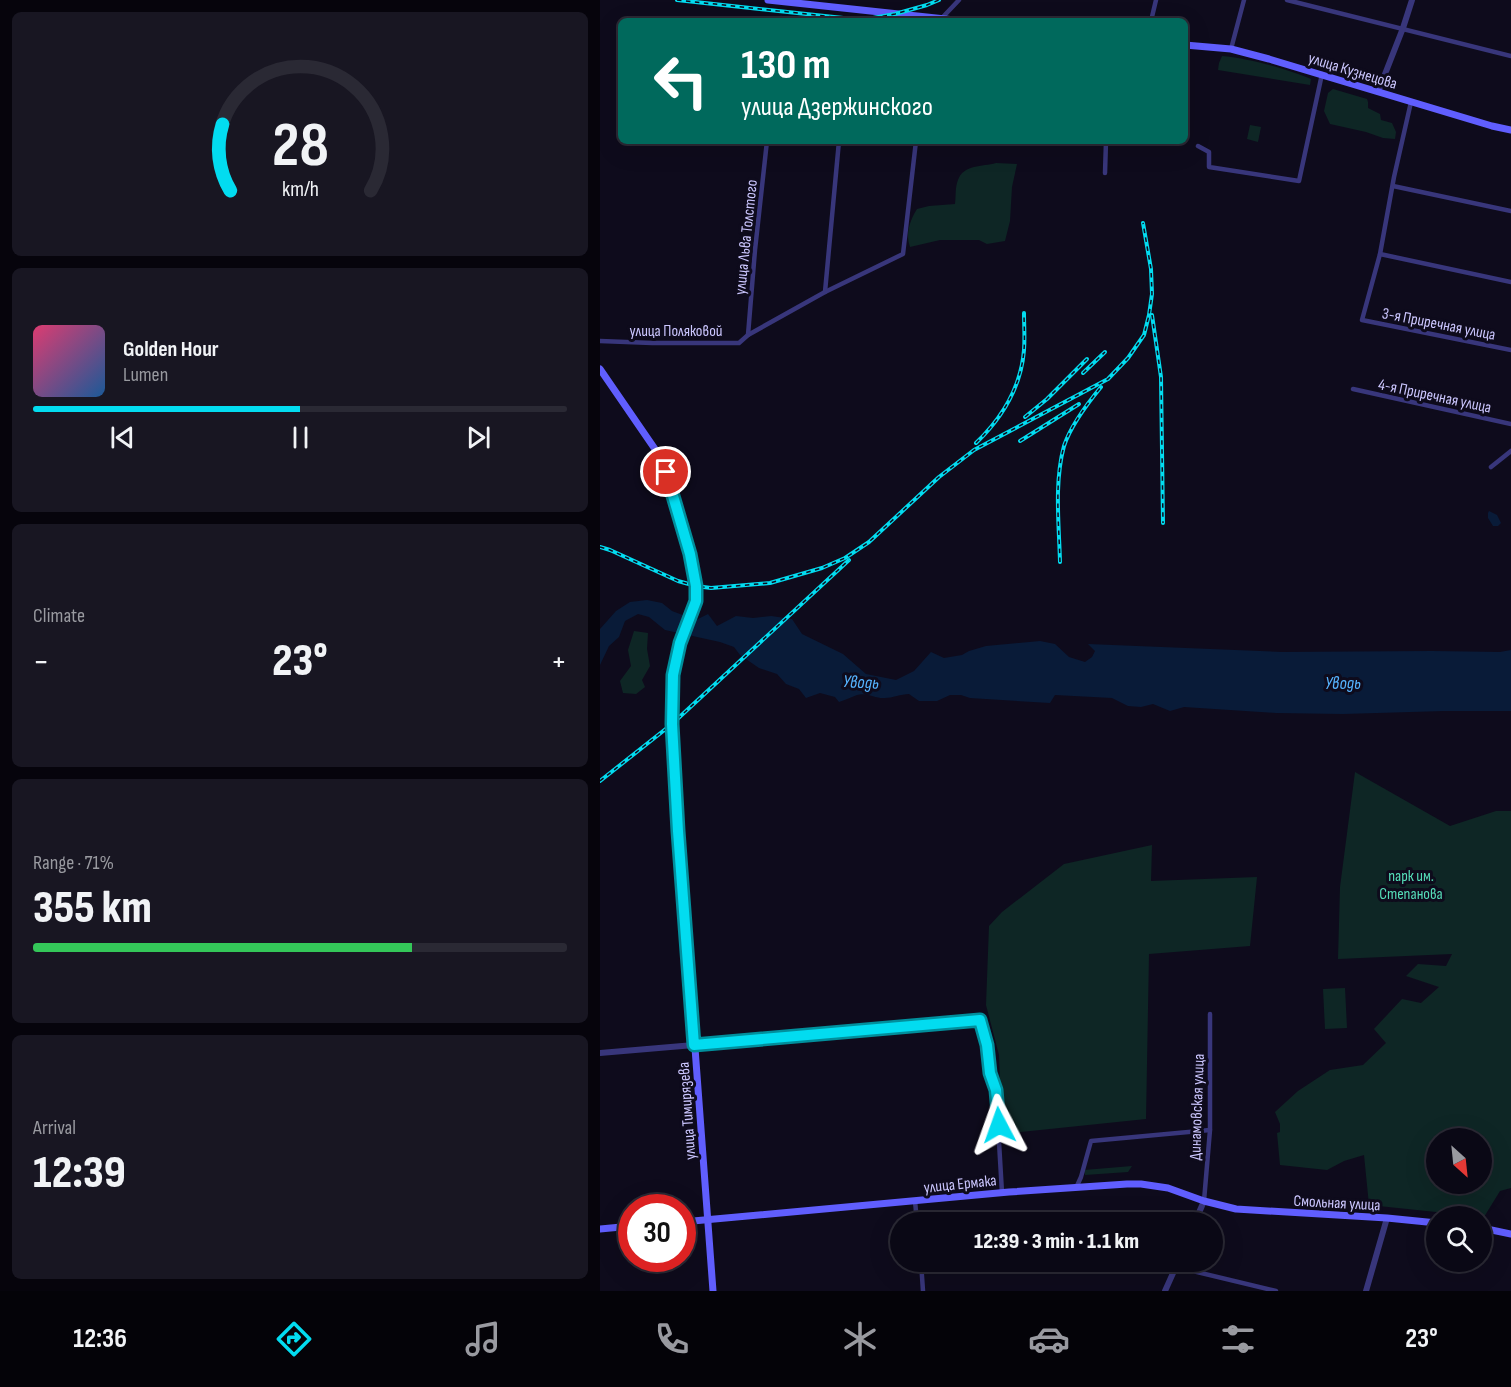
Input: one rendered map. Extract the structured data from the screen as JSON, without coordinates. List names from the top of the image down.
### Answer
{
  "streets": {
    "main road": [
      "улица Кузнецова",
      "улица Тимирязева",
      "улица Ермака",
      "Смольная улица"
    ],
    "street": [
      "улица Льва Толстого",
      "3-я Приречная улица",
      "улица Поляковой",
      "4-я Приречная улица",
      "Динамовская улица"
    ]
  },
  "crossings": [
    ["улица Льва Толстого", "улица Поляковой"],
    ["Динамовская улица", "улица Ермака"],
    ["улица Тимирязева", "улица Ермака"],
    ["улица Ермака", "Смольная улица"]
  ],
  "water": ["Уводь"],
  "parks": ["парк им. Степанова"],
  "north": "bottom right",
  "page": {
    "turn": ["130 m", "улица Дзержинского"],
    "song": ["Golden Hour", "Lumen"],
    "tile": [
      "Climate",
      ["Range · 71%", "355 km"],
      ["Arrival", "12:39"]
    ],
    "heat": ["−", "23°", "+"],
    "limit": "30",
    "trip": "12:39 · 3 min · 1.1 km",
    "tabs": ["12:36", "23°"],
    "gauge": ["28", "km/h"]
  }
}
